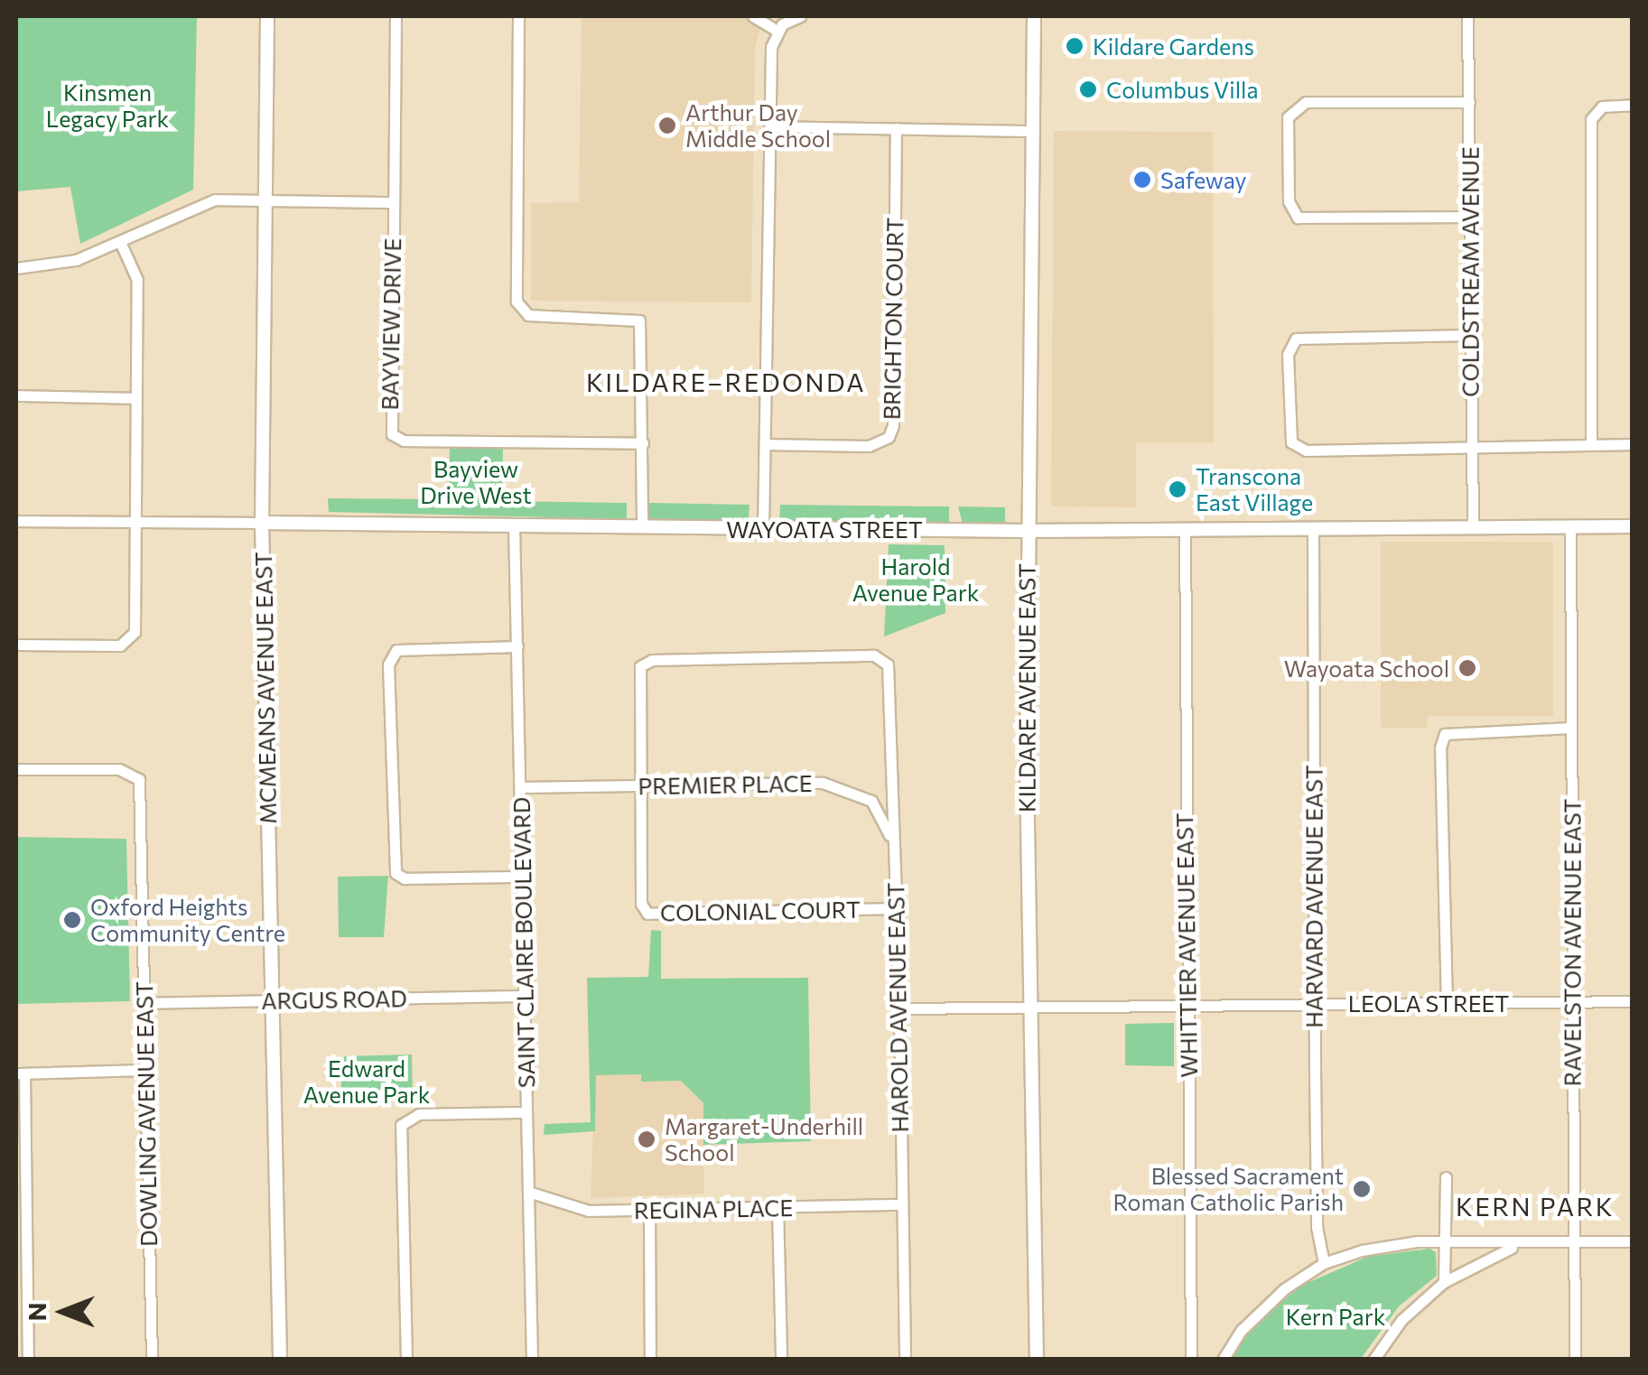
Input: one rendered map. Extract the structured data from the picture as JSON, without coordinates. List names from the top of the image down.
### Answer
{
  "streets": {
    "street": [
      "COLDSTREAM AVENUE",
      "BRIGHTON COURT",
      "BAYVIEW DRIVE",
      "WAYOATA STREET",
      "MCMEANS AVENUE EAST",
      "KILDARE AVENUE EAST",
      "PREMIER PLACE",
      "HARVARD AVENUE EAST",
      "COLONIAL COURT",
      "SAINT CLAIRE BOULEVARD",
      "RAVELSTON AVENUE EAST",
      "WHITTIER AVENUE EAST",
      "ARGUS ROAD",
      "LEOLA STREET",
      "HAROLD AVENUE EAST",
      "DOWLING AVENUE EAST",
      "REGINA PLACE"
    ]
  },
  "crossings": [
    ["COLDSTREAM AVENUE", "WAYOATA STREET"],
    ["WAYOATA STREET", "MCMEANS AVENUE EAST"],
    ["WAYOATA STREET", "KILDARE AVENUE EAST"],
    ["WAYOATA STREET", "HARVARD AVENUE EAST"],
    ["WAYOATA STREET", "SAINT CLAIRE BOULEVARD"],
    ["WAYOATA STREET", "RAVELSTON AVENUE EAST"],
    ["WAYOATA STREET", "WHITTIER AVENUE EAST"],
    ["MCMEANS AVENUE EAST", "ARGUS ROAD"],
    ["KILDARE AVENUE EAST", "LEOLA STREET"],
    ["PREMIER PLACE", "COLONIAL COURT"],
    ["PREMIER PLACE", "SAINT CLAIRE BOULEVARD"],
    ["PREMIER PLACE", "HAROLD AVENUE EAST"],
    ["HARVARD AVENUE EAST", "LEOLA STREET"],
    ["COLONIAL COURT", "HAROLD AVENUE EAST"],
    ["SAINT CLAIRE BOULEVARD", "ARGUS ROAD"],
    ["SAINT CLAIRE BOULEVARD", "REGINA PLACE"],
    ["RAVELSTON AVENUE EAST", "LEOLA STREET"],
    ["WHITTIER AVENUE EAST", "LEOLA STREET"],
    ["ARGUS ROAD", "DOWLING AVENUE EAST"],
    ["LEOLA STREET", "HAROLD AVENUE EAST"],
    ["HAROLD AVENUE EAST", "REGINA PLACE"]
  ],
  "districts": ["KILDARE–REDONDA", "KERN PARK"],
  "parks": [
    "Kinsmen Legacy Park",
    "Bayview Drive West",
    "Harold Avenue Park",
    "Edward Avenue Park",
    "Kern Park"
  ],
  "places": [
    "Kildare Gardens",
    "Columbus Villa",
    "Arthur Day Middle School",
    "Safeway",
    "Transcona East Village",
    "Wayoata School",
    "Oxford Heights Community Centre",
    "Margaret-Underhill School",
    "Blessed Sacrament Roman Catholic Parish"
  ],
  "north": "left"
}
